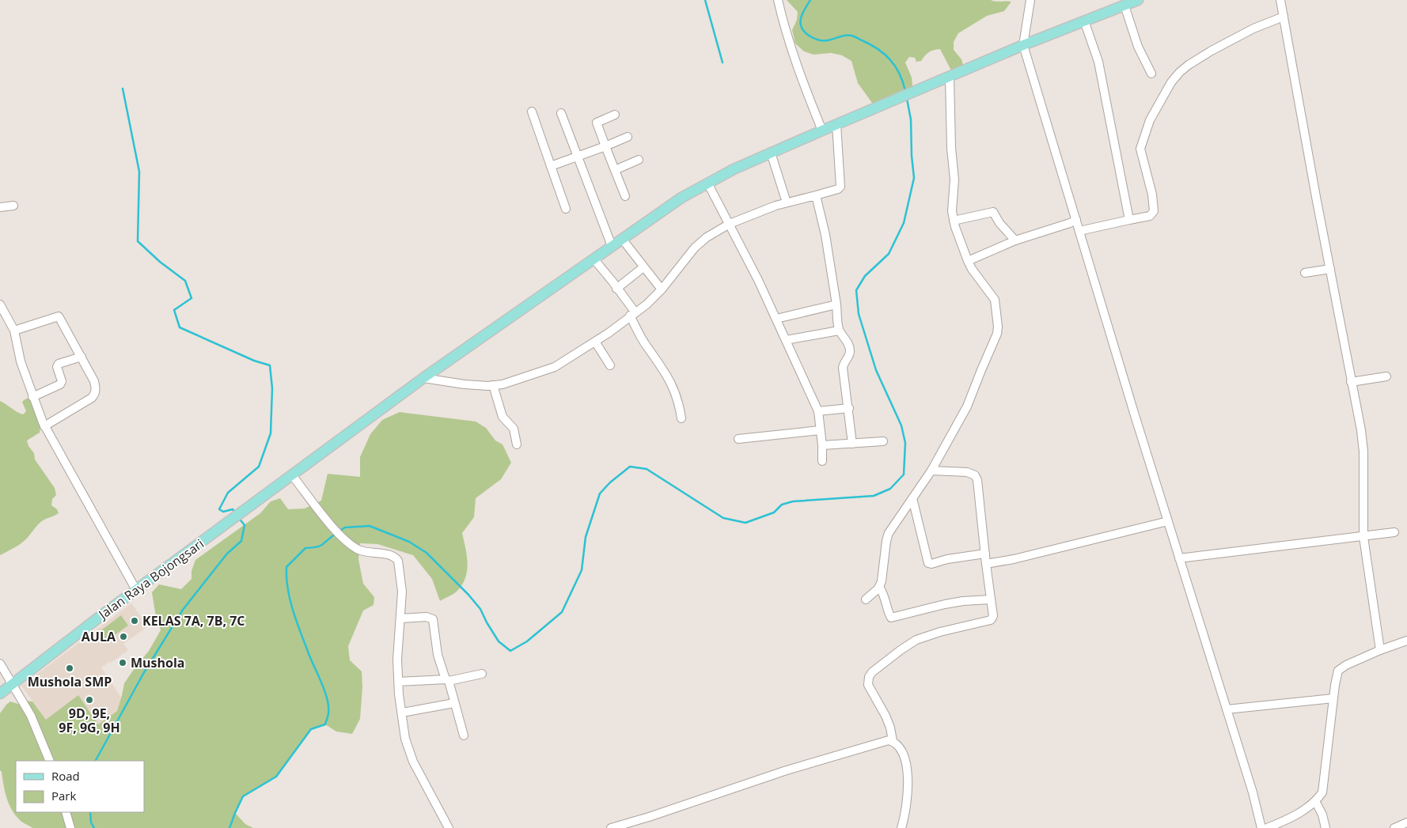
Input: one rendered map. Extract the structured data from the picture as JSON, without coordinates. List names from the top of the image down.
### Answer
{
  "streets": {
    "main road": ["Jalan Raya Bojongsari"]
  },
  "places": [
    "KELAS 7A, 7B, 7C",
    "AULA",
    "Mushola",
    "Mushola SMP",
    "9D, 9E, 9F, 9G, 9H"
  ],
  "legend": ["Road", "Park"]
}
